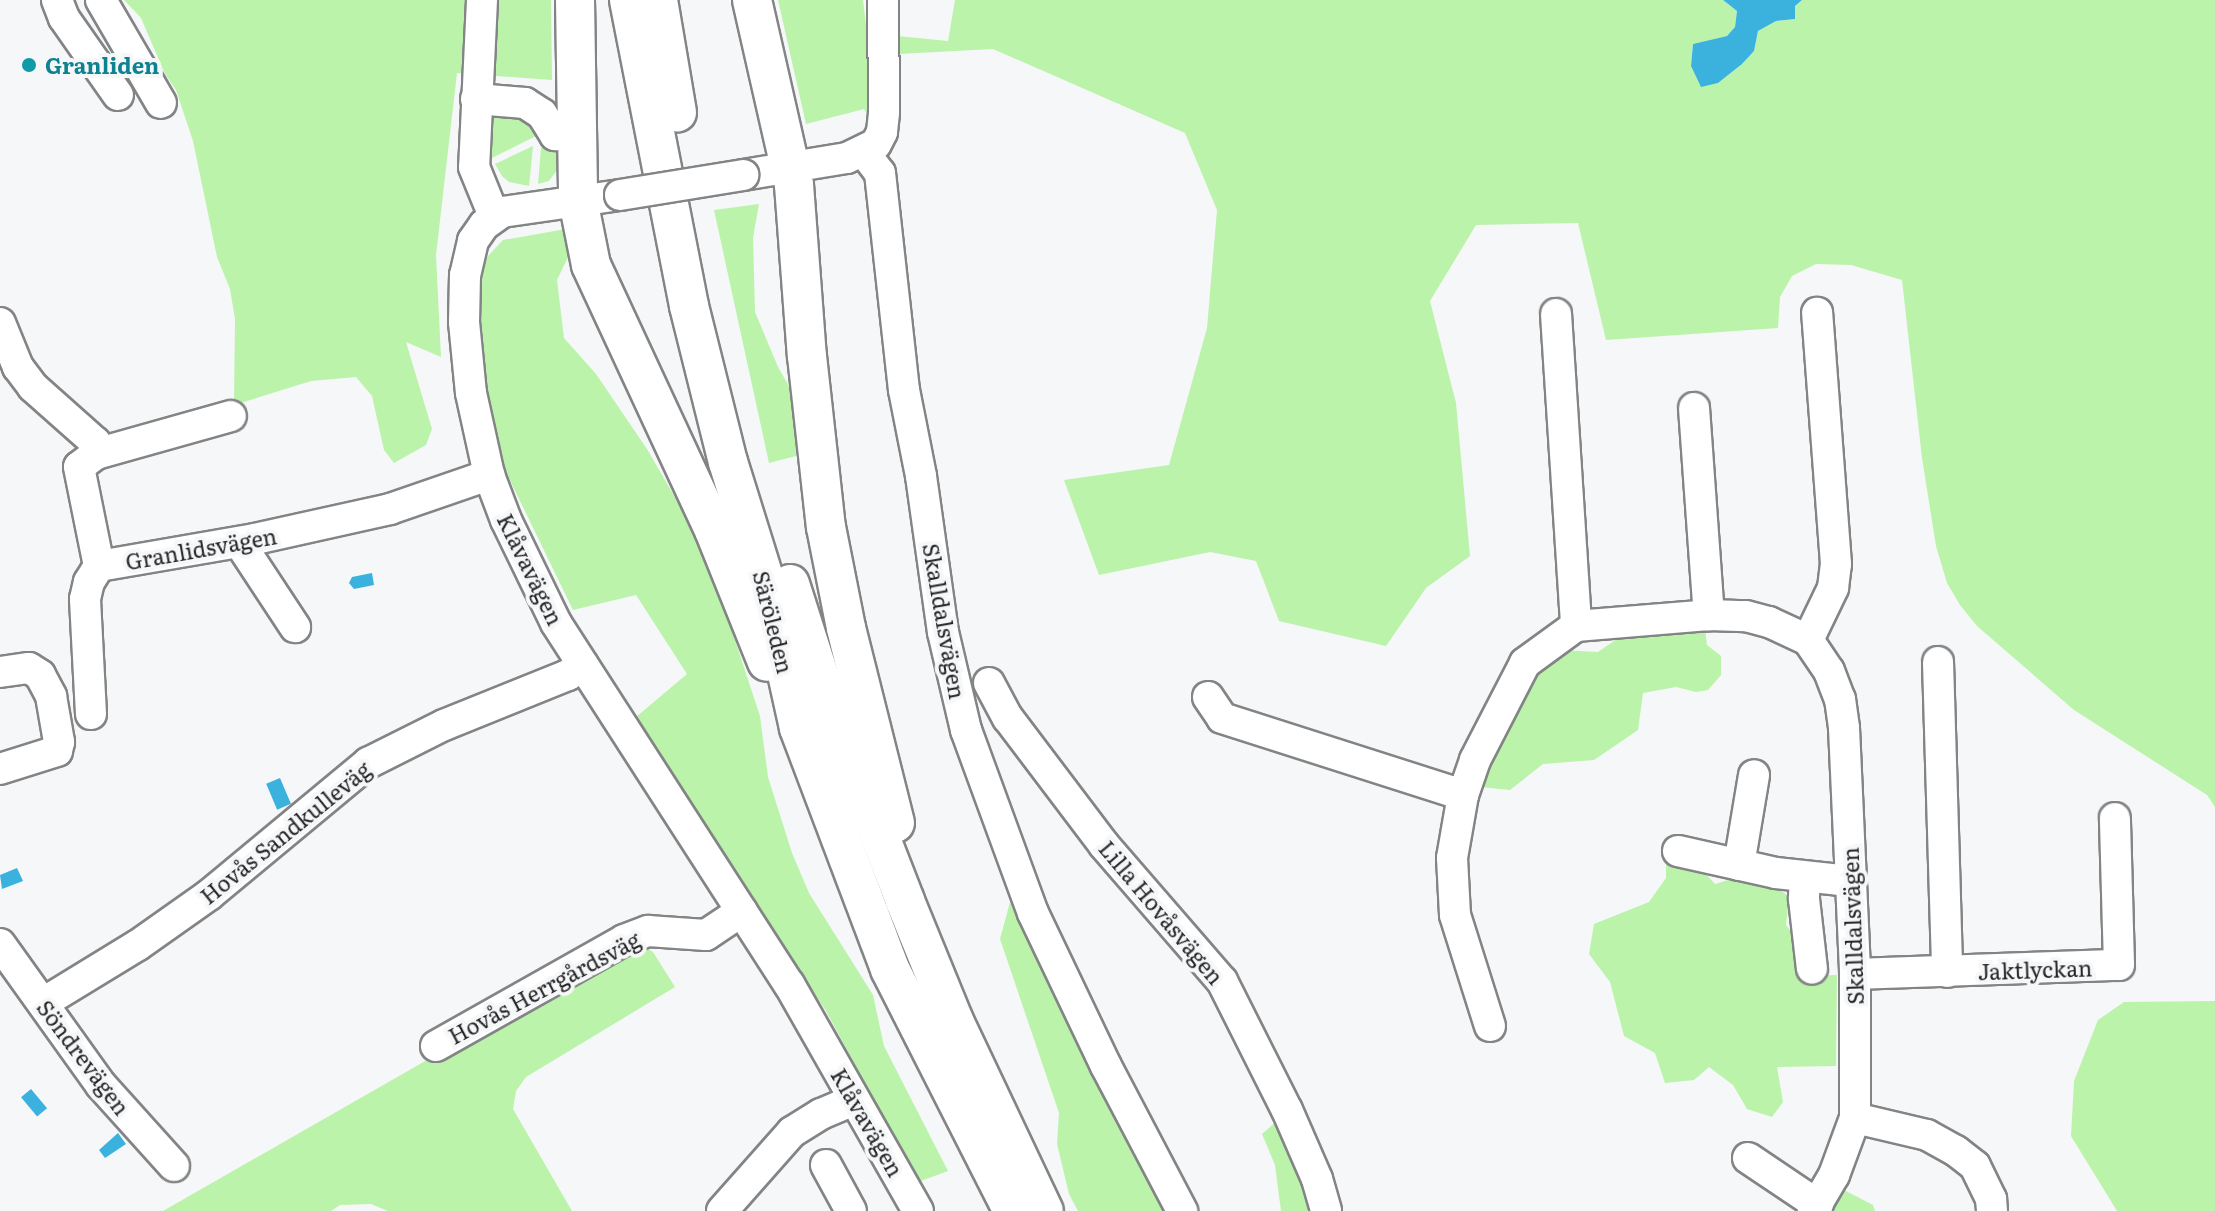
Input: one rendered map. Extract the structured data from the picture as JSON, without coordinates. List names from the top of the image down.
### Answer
{
  "streets": {
    "main road": ["Säröleden"],
    "street": [
      "Granlidsvägen",
      "Klåvavägen",
      "Skalldalsvägen",
      "Hovås Sandkulleväg",
      "Lilla Hovåsvägen",
      "Jaktlyckan",
      "Hovås Herrgårdsväg",
      "Söndrevägen"
    ]
  },
  "crossings": [
    ["Granlidsvägen", "Klåvavägen"],
    ["Klåvavägen", "Hovås Sandkulleväg"],
    ["Klåvavägen", "Hovås Herrgårdsväg"],
    ["Skalldalsvägen", "Jaktlyckan"],
    ["Hovås Sandkulleväg", "Söndrevägen"]
  ],
  "places": ["Granliden"]
}
